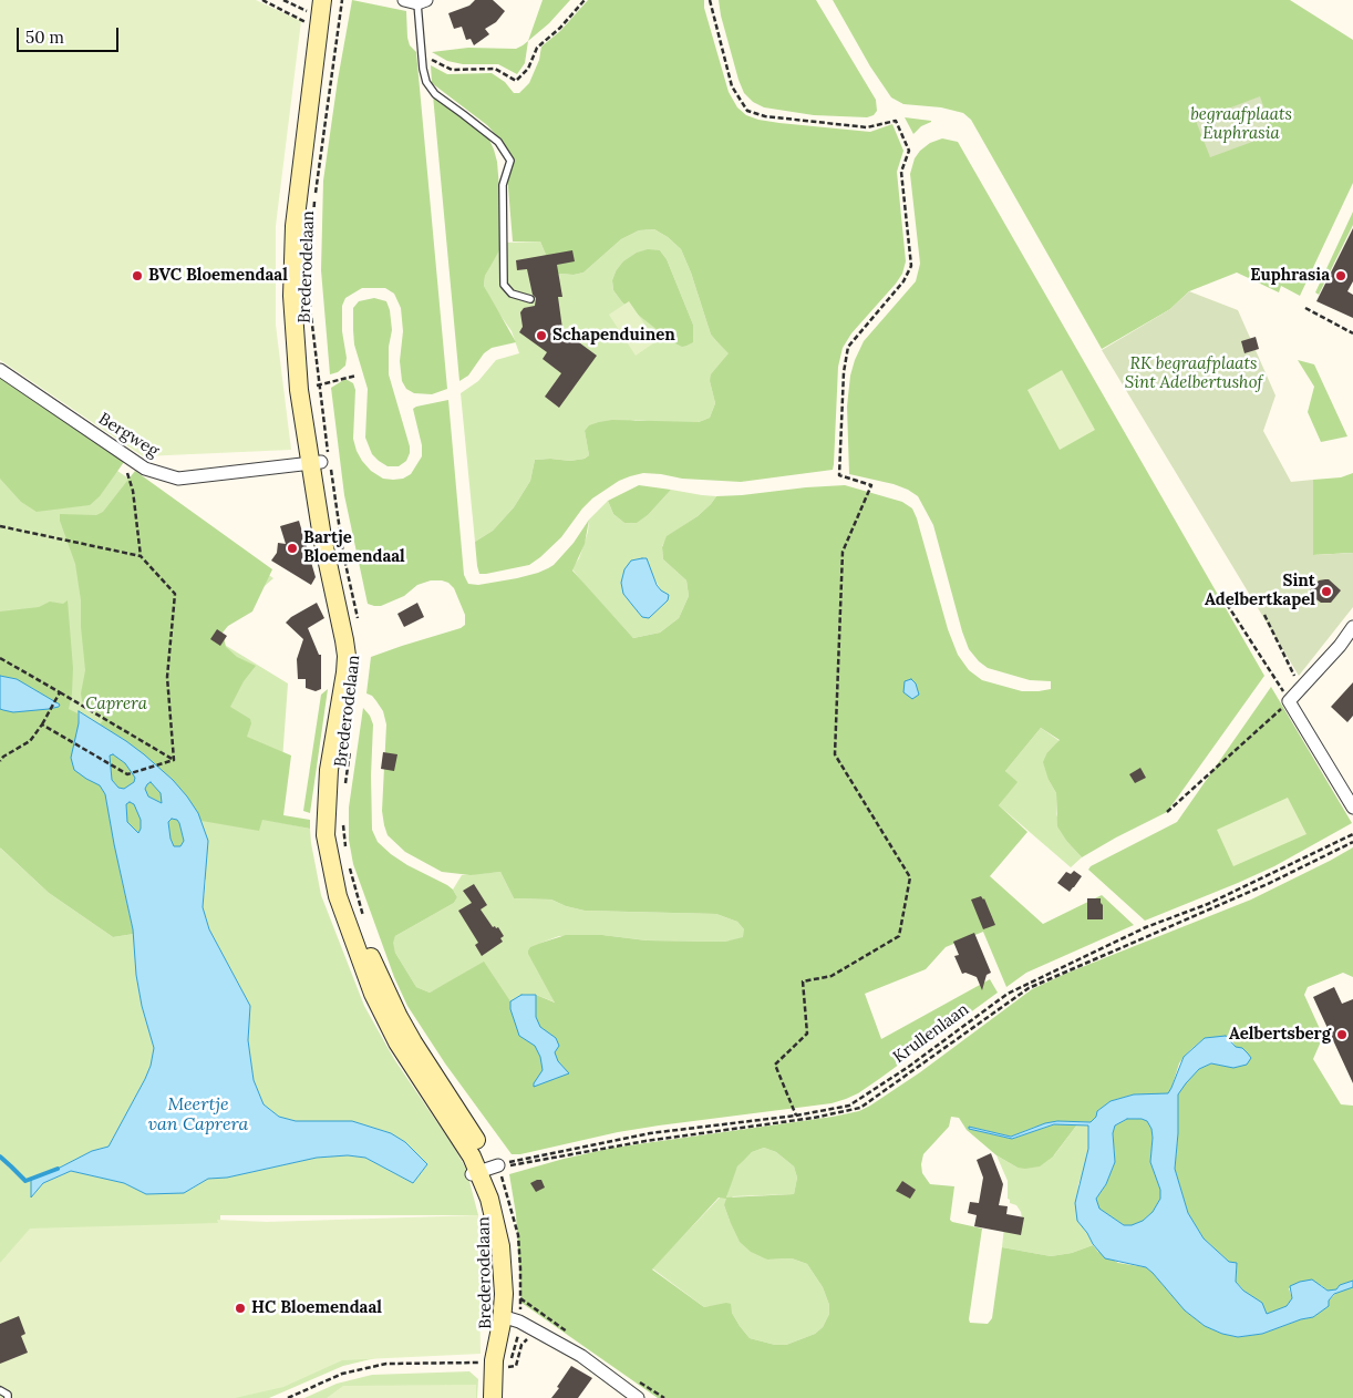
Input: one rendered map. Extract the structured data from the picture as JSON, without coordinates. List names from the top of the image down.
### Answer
{
  "streets": {
    "street": ["Brederodelaan", "Bergweg"],
    "path": ["Krullenlaan"]
  },
  "crossings": [
    ["Brederodelaan", "Bergweg"],
    ["Brederodelaan", "Krullenlaan"]
  ],
  "water": ["Meertje van Caprera"],
  "parks": ["begraafplaats Euphrasia", "RK begraafplaats Sint Adelbertushof", "Caprera"],
  "places": [
    "BVC Bloemendaal",
    "Euphrasia",
    "Schapenduinen",
    "Bartje Bloemendaal",
    "Sint Adelbertkapel",
    "Aelbertsberg",
    "HC Bloemendaal"
  ],
  "scale_bar": "50 m"
}
